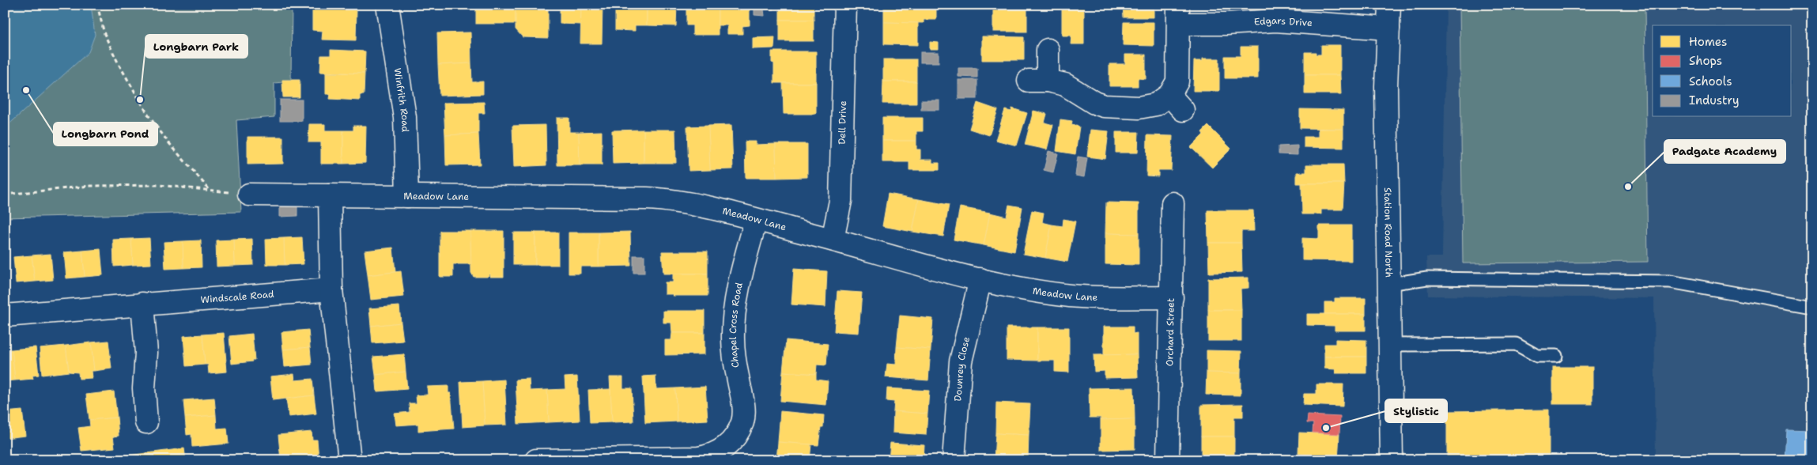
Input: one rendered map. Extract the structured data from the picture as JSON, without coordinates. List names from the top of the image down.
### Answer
{
  "streets": {
    "street": [
      "Edgars Drive",
      "Winfrith Road",
      "Dell Drive",
      "Meadow Lane",
      "Station Road North",
      "Windscale Road",
      "Chapel Cross Road",
      "Orchard Street",
      "Dounrey Close"
    ]
  },
  "crossings": [
    ["Edgars Drive", "Station Road North"],
    ["Winfrith Road", "Meadow Lane"],
    ["Dell Drive", "Meadow Lane"],
    ["Meadow Lane", "Chapel Cross Road"],
    ["Meadow Lane", "Orchard Street"],
    ["Meadow Lane", "Dounrey Close"]
  ],
  "places": [
    "Longbarn Pond",
    "Longbarn Park",
    "Padgate Academy",
    "Stylistic"
  ],
  "legend": [
    "Homes",
    "Shops",
    "Schools",
    "Industry"
  ]
}
